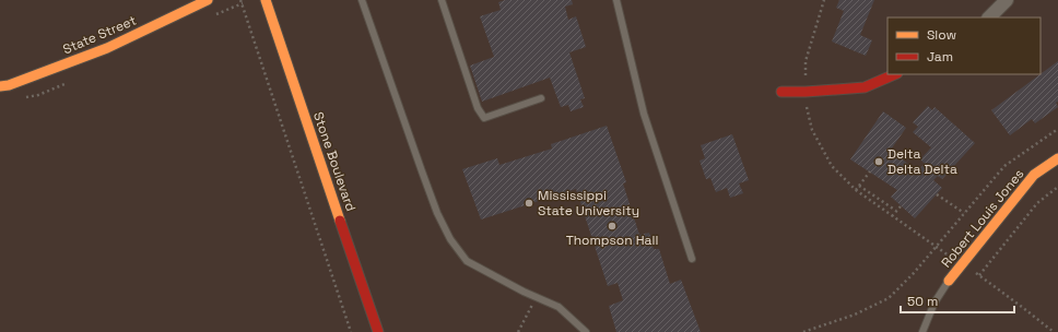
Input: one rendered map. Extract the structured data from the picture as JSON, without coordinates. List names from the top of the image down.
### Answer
{
  "streets": {
    "street": ["State Street", "Stone Boulevard", "Robert Louis Jones"]
  },
  "places": ["Delta Delta Delta", "Mississippi State University", "Thompson Hall"],
  "legend": ["Slow", "Jam"],
  "scale_bar": "50 m"
}
